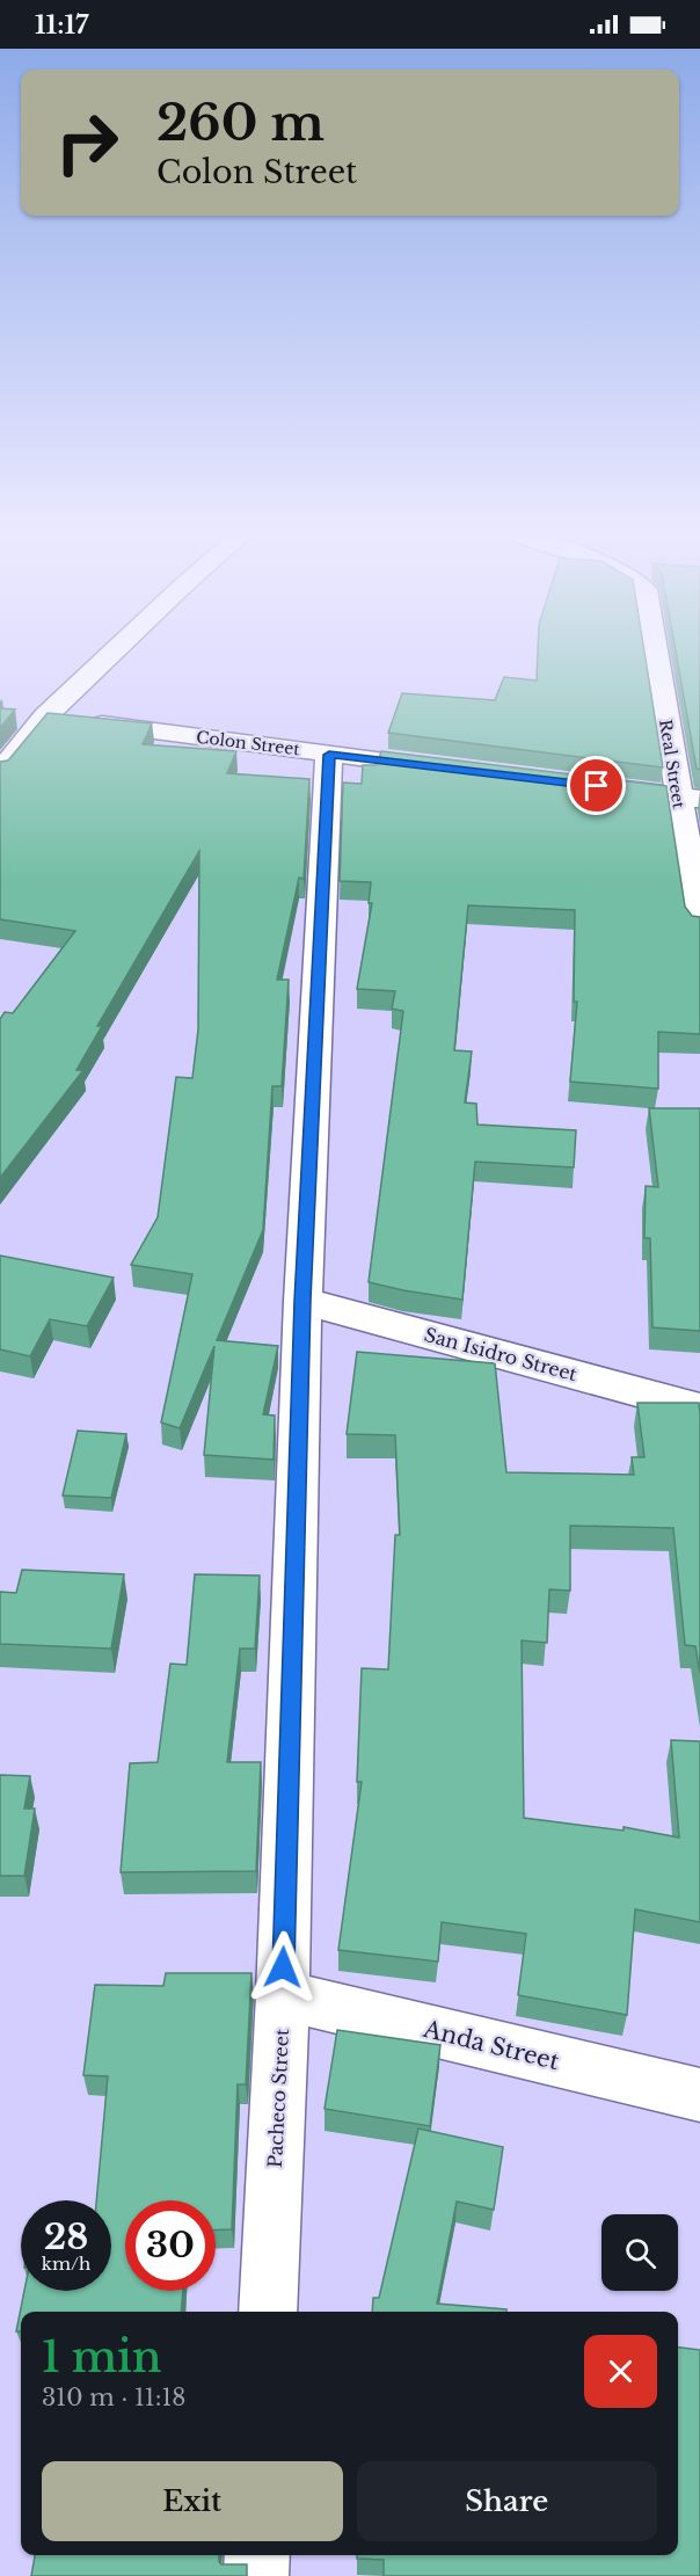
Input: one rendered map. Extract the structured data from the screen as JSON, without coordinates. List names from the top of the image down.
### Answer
{
  "streets": {
    "street": [
      "Colon Street",
      "Real Street",
      "San Isidro Street",
      "Anda Street",
      "Pacheco Street"
    ]
  },
  "crossings": [
    ["Colon Street", "Pacheco Street"],
    ["San Isidro Street", "Pacheco Street"],
    ["Anda Street", "Pacheco Street"]
  ],
  "page": {
    "status": "11:17",
    "turn": ["260 m", "Colon Street"],
    "speed": "28 km/h",
    "limit": "30",
    "heading": ["1 min", "310 m · 11:18"],
    "buttons": ["Exit", "Share"]
  }
}
